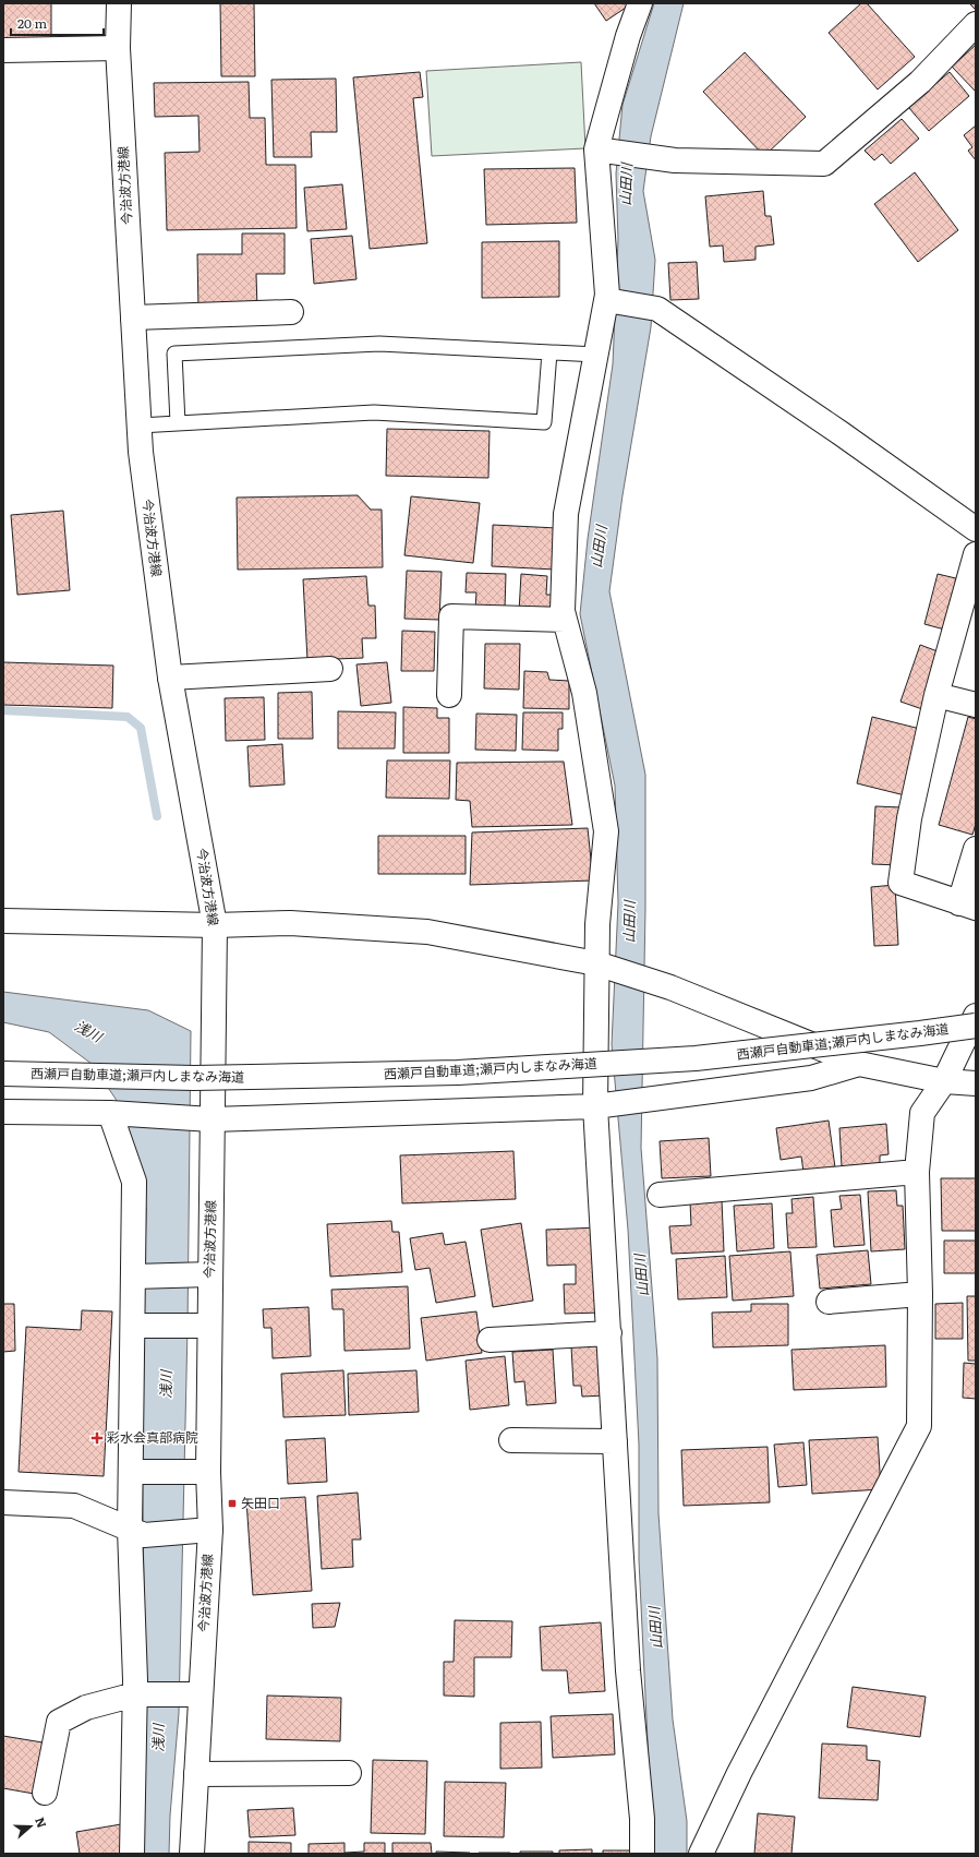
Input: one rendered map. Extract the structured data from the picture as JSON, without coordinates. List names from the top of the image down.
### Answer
{
  "streets": {
    "main road": ["今治波方港線", "西瀬戸自動車道;瀬戸内しまなみ海道"]
  },
  "water": ["山田川", "浅川"],
  "places": {
    "health": ["彩水会真部病院"],
    "transit": ["矢田口"]
  },
  "scale_bar": "20 m",
  "north": "right"
}
